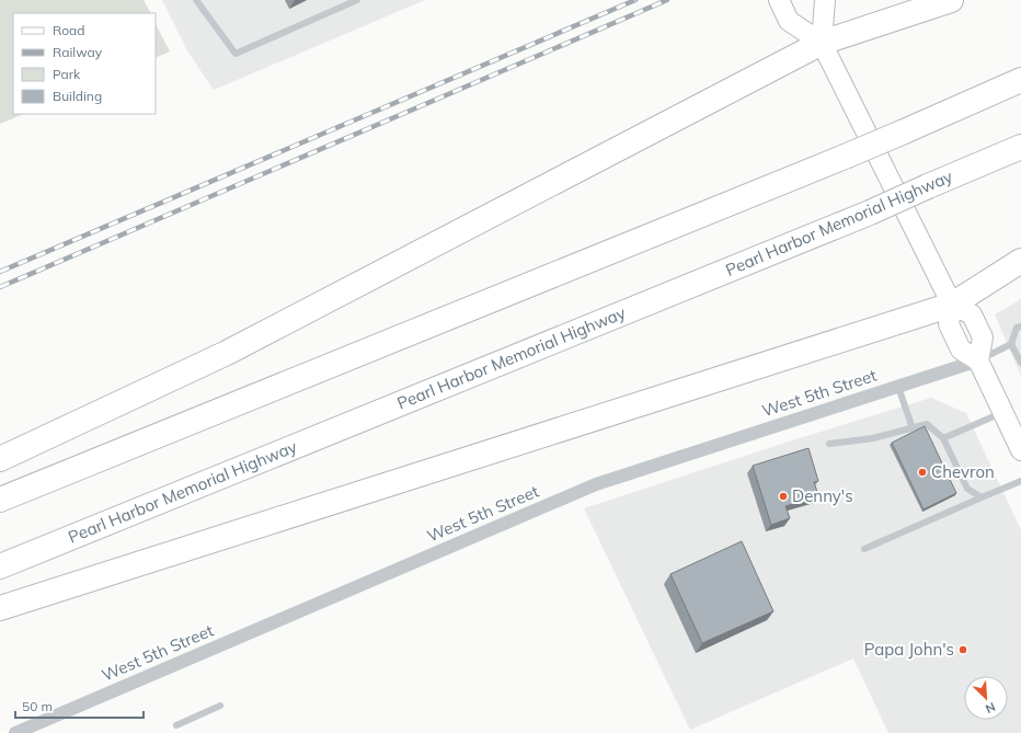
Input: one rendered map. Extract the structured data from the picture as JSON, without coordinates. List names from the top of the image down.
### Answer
{
  "streets": {
    "highway": ["Pearl Harbor Memorial Highway"],
    "street": ["West 5th Street"]
  },
  "places": ["Chevron", "Denny's", "Papa John's"],
  "legend": [
    "Road",
    "Railway",
    "Park",
    "Building"
  ],
  "scale_bar": "50 m",
  "north": "bottom right"
}
